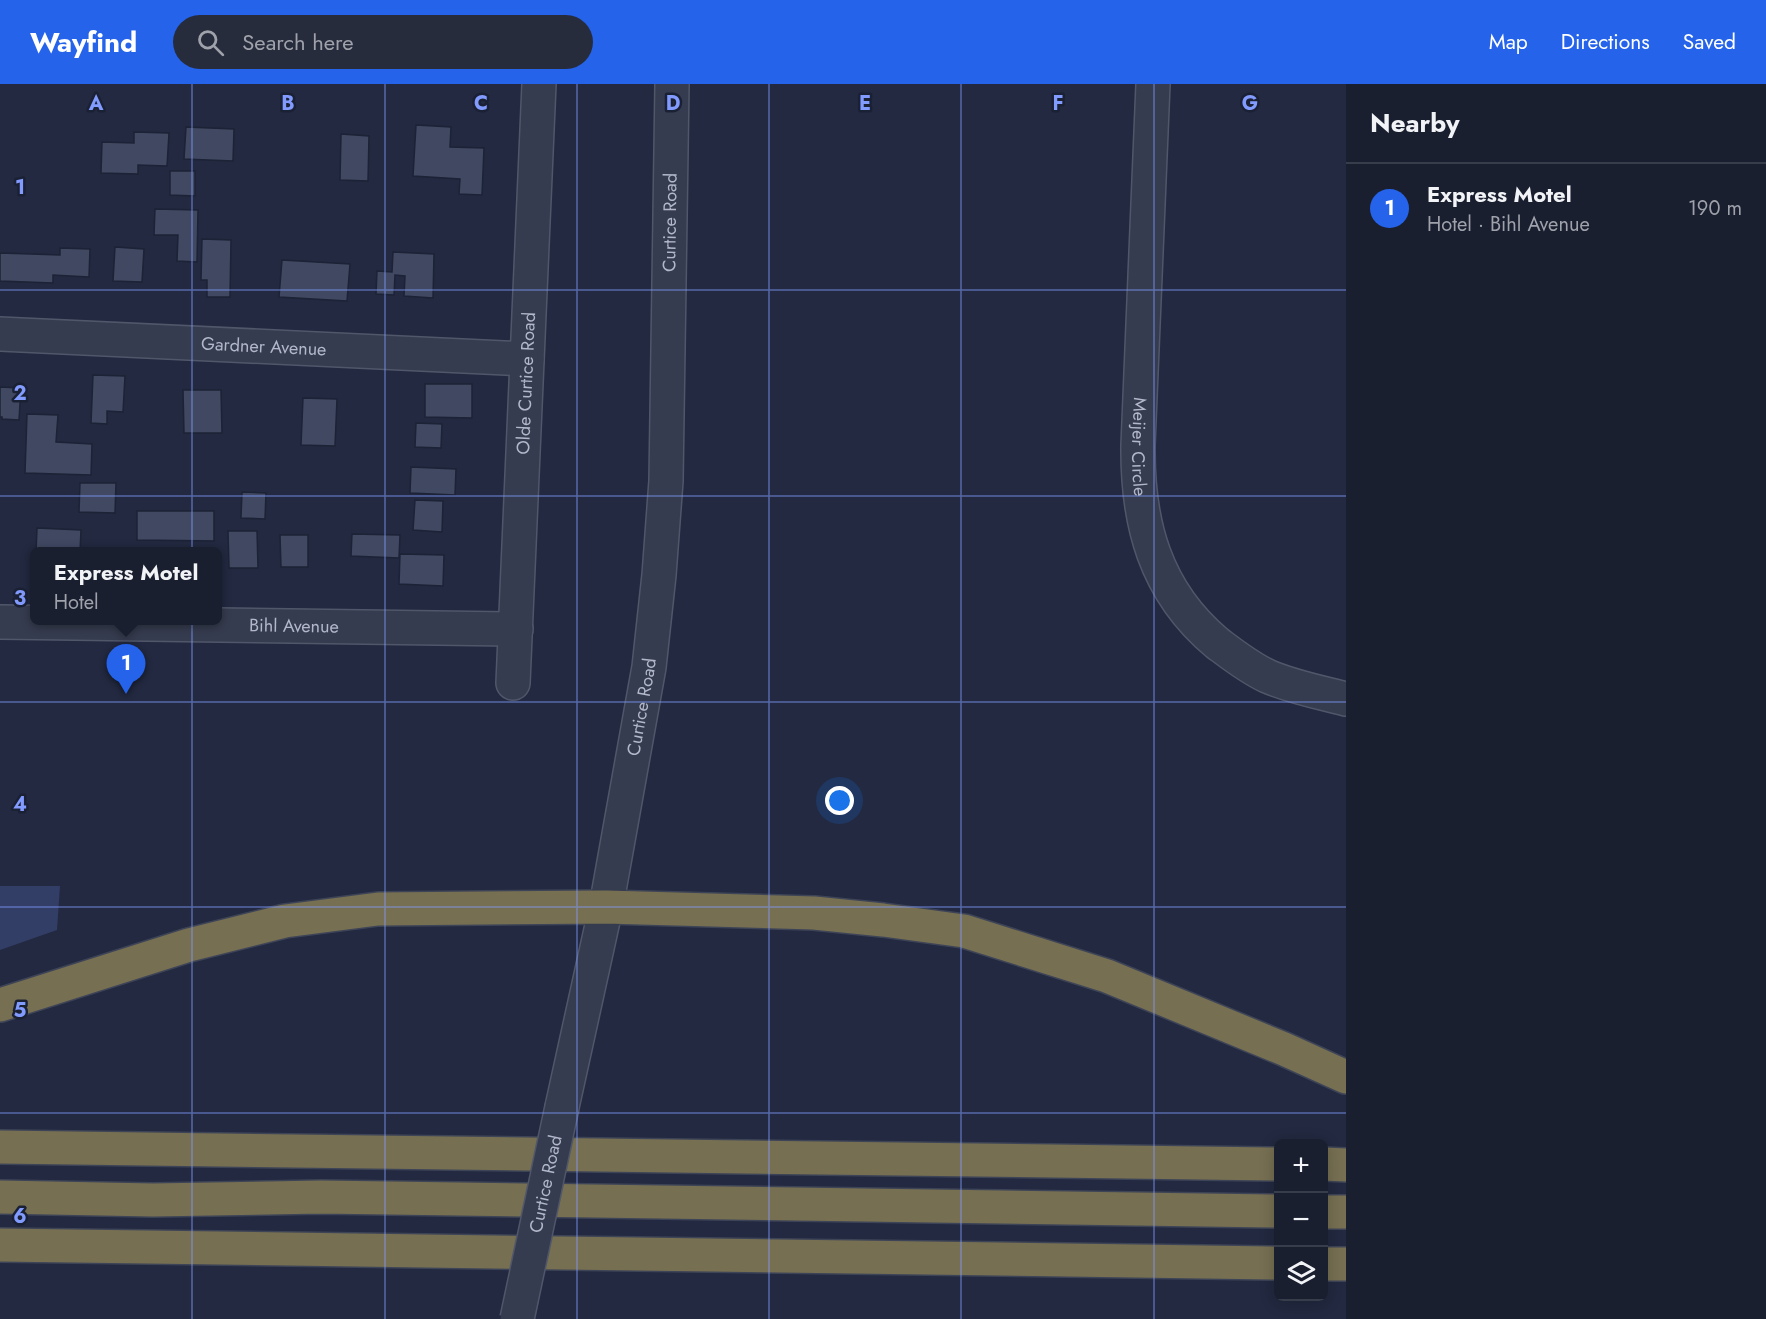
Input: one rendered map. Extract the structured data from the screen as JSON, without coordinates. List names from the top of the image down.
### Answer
{
  "streets": {
    "street": [
      "Curtice Road",
      "Gardner Avenue",
      "Olde Curtice Road",
      "Meijer Circle",
      "Bihl Avenue"
    ]
  },
  "crossings": [
    ["Gardner Avenue", "Olde Curtice Road"],
    ["Olde Curtice Road", "Bihl Avenue"]
  ],
  "page": {
    "header": "Wayfind",
    "search": "Search here",
    "nav": ["Map", "Directions", "Saved"],
    "heading": "Nearby",
    "list": [
      {
        "mark": "1",
        "name": "Express Motel",
        "note": "Hotel · Bihl Avenue",
        "value": "190 m"
      }
    ],
    "popup": ["Express Motel", "Hotel"],
    "pins": "1",
    "map_buttons": ["+", "−"]
  },
  "grid": {
    "columns": [
      "A",
      "B",
      "C",
      "D",
      "E",
      "F",
      "G"
    ],
    "rows": [
      "1",
      "2",
      "3",
      "4",
      "5",
      "6"
    ]
  }
}
